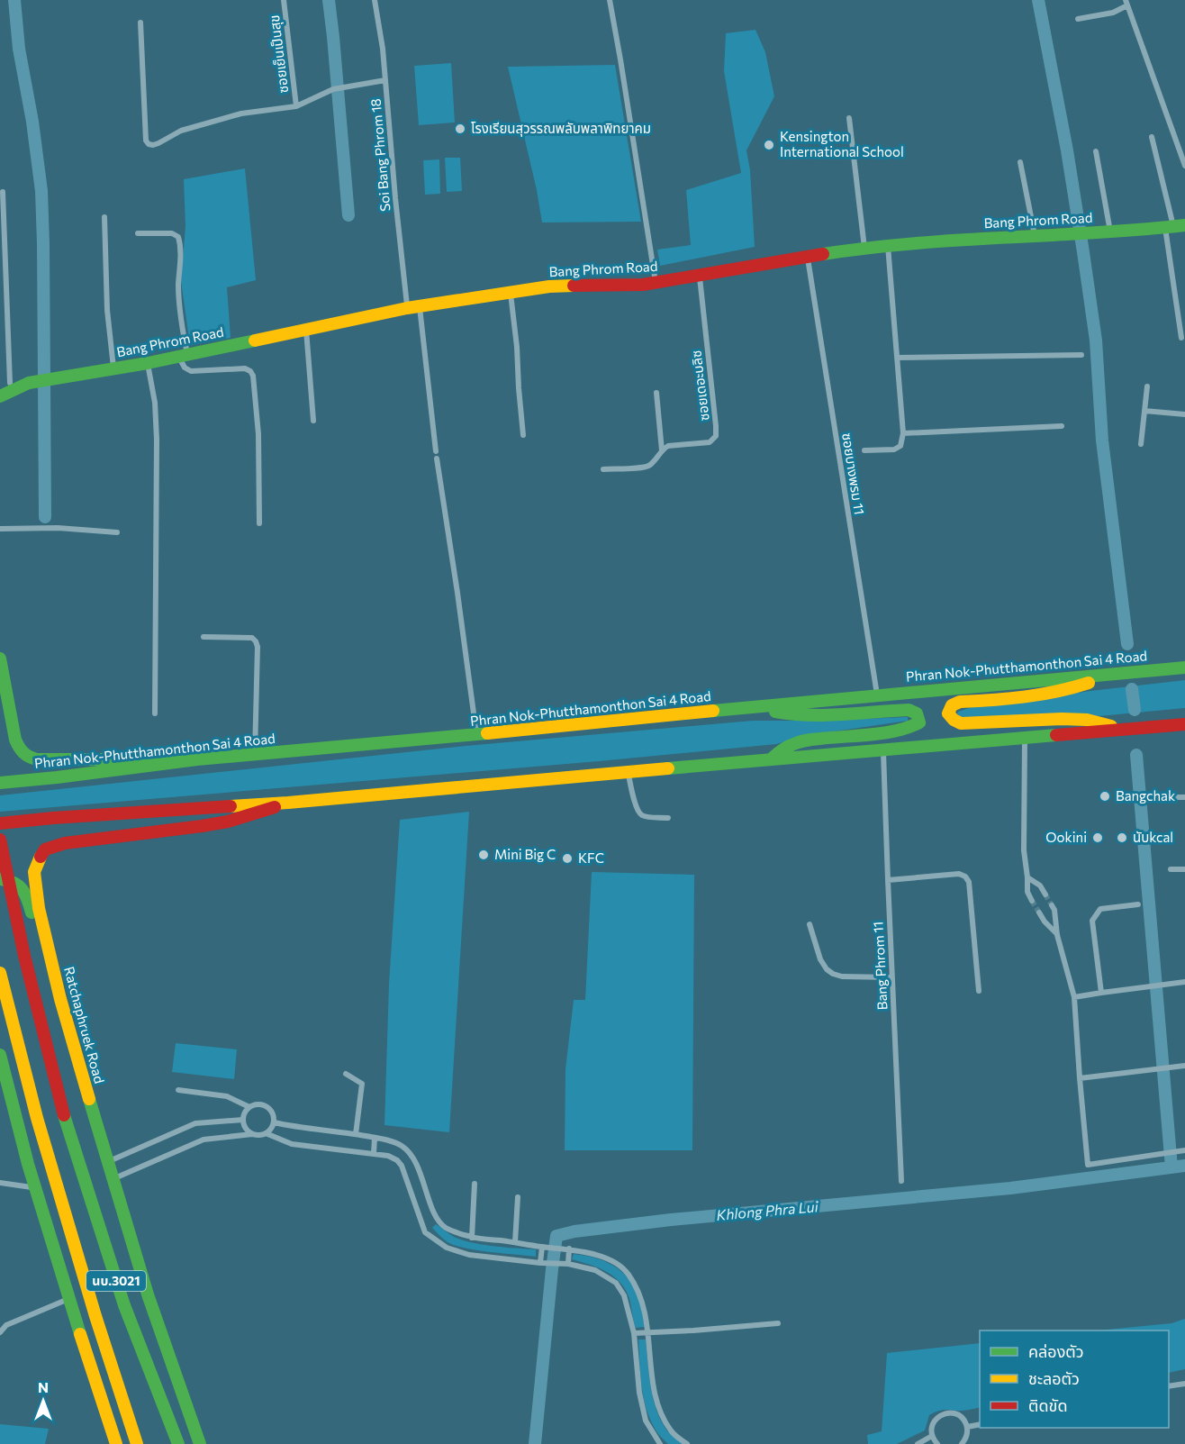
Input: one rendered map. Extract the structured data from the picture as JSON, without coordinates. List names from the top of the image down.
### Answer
{
  "streets": {
    "main road": [
      "Bang Phrom Road",
      "Phran Nok-Phutthamonthon Sai 4 Road",
      "Ratchaphruek Road",
      "นบ.3021"
    ],
    "street": [
      "ซอยเย็นเป็นสุข",
      "Soi Bang Phrom 18",
      "ซอยเดอะบลิซ",
      "ซอยบางพรม 11",
      "Bang Phrom 11"
    ]
  },
  "crossings": [
    ["Soi Bang Phrom 18", "Bang Phrom Road"],
    ["Bang Phrom Road", "ซอยเดอะบลิซ"],
    ["Bang Phrom Road", "ซอยบางพรม 11"],
    ["ซอยบางพรม 11", "Phran Nok-Phutthamonthon Sai 4 Road"]
  ],
  "water": ["Khlong Phra Lui"],
  "places": [
    "โรงเรียนสุวรรณพลับพลาพิทยาคม",
    "Kensington International School",
    "Bangchak",
    "Ookini",
    "นับkcal",
    "Mini Big C",
    "KFC"
  ],
  "legend": ["คล่องตัว", "ชะลอตัว", "ติดขัด"],
  "north": "top"
}
